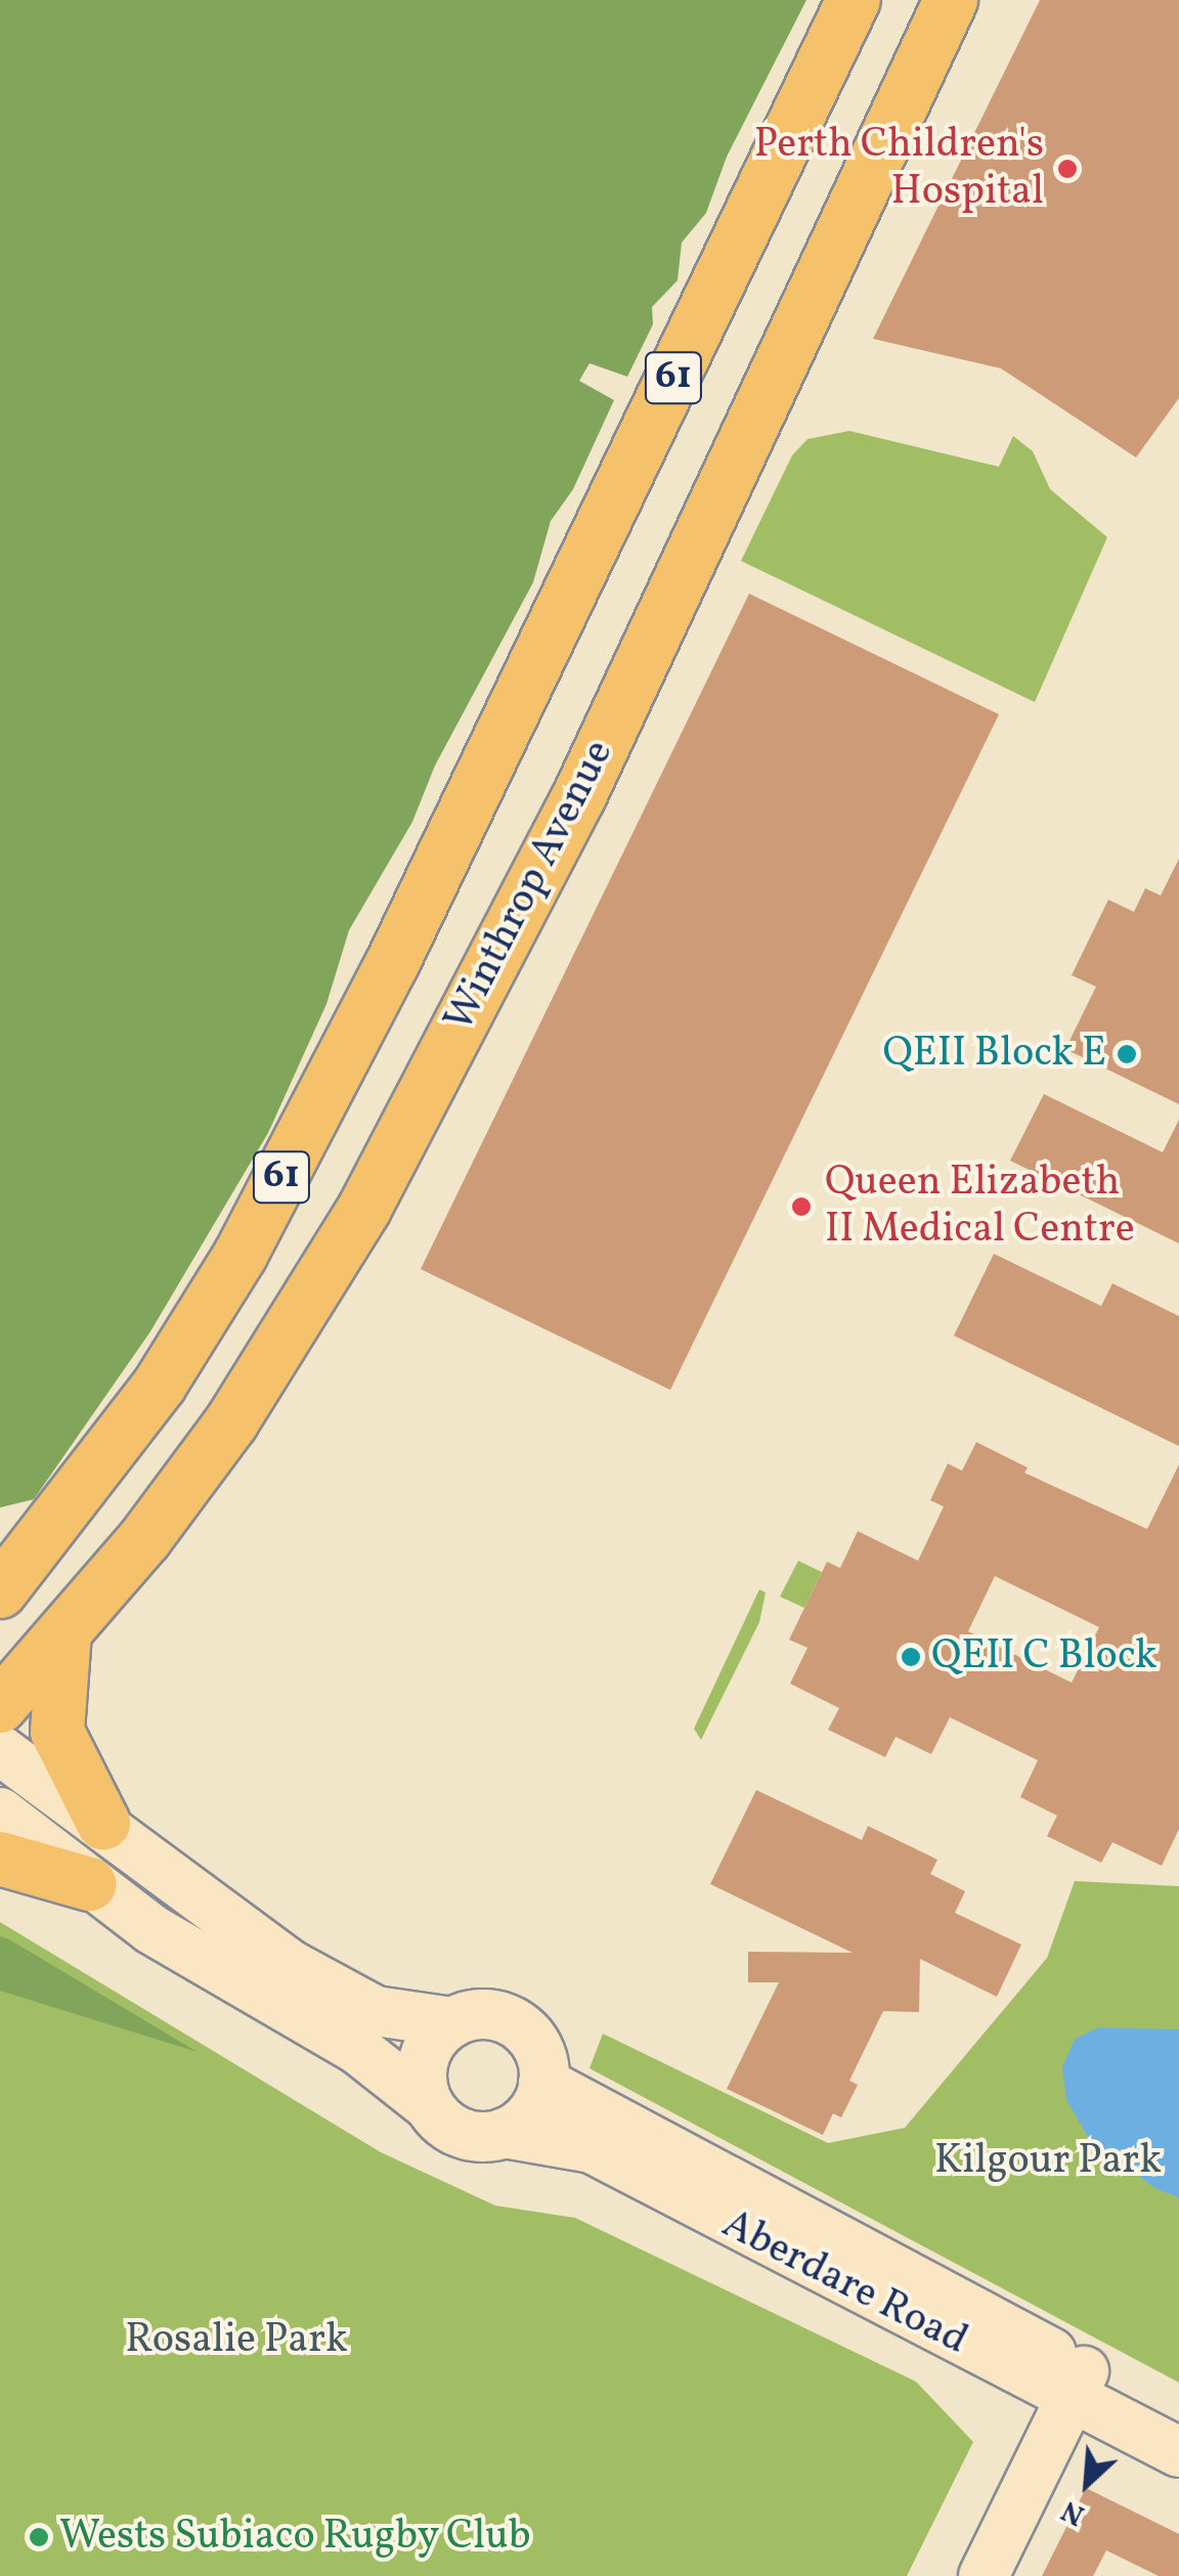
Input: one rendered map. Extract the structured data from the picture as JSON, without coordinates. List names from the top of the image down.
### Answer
{
  "streets": {
    "main road": ["61", "Winthrop Avenue", "Aberdare Road"]
  },
  "parks": ["Kilgour Park", "Rosalie Park"],
  "places": [
    "Perth Children's Hospital",
    "QEII Block E",
    "Queen Elizabeth II Medical Centre",
    "QEII C Block",
    "Wests Subiaco Rugby Club"
  ],
  "north": "bottom left"
}
